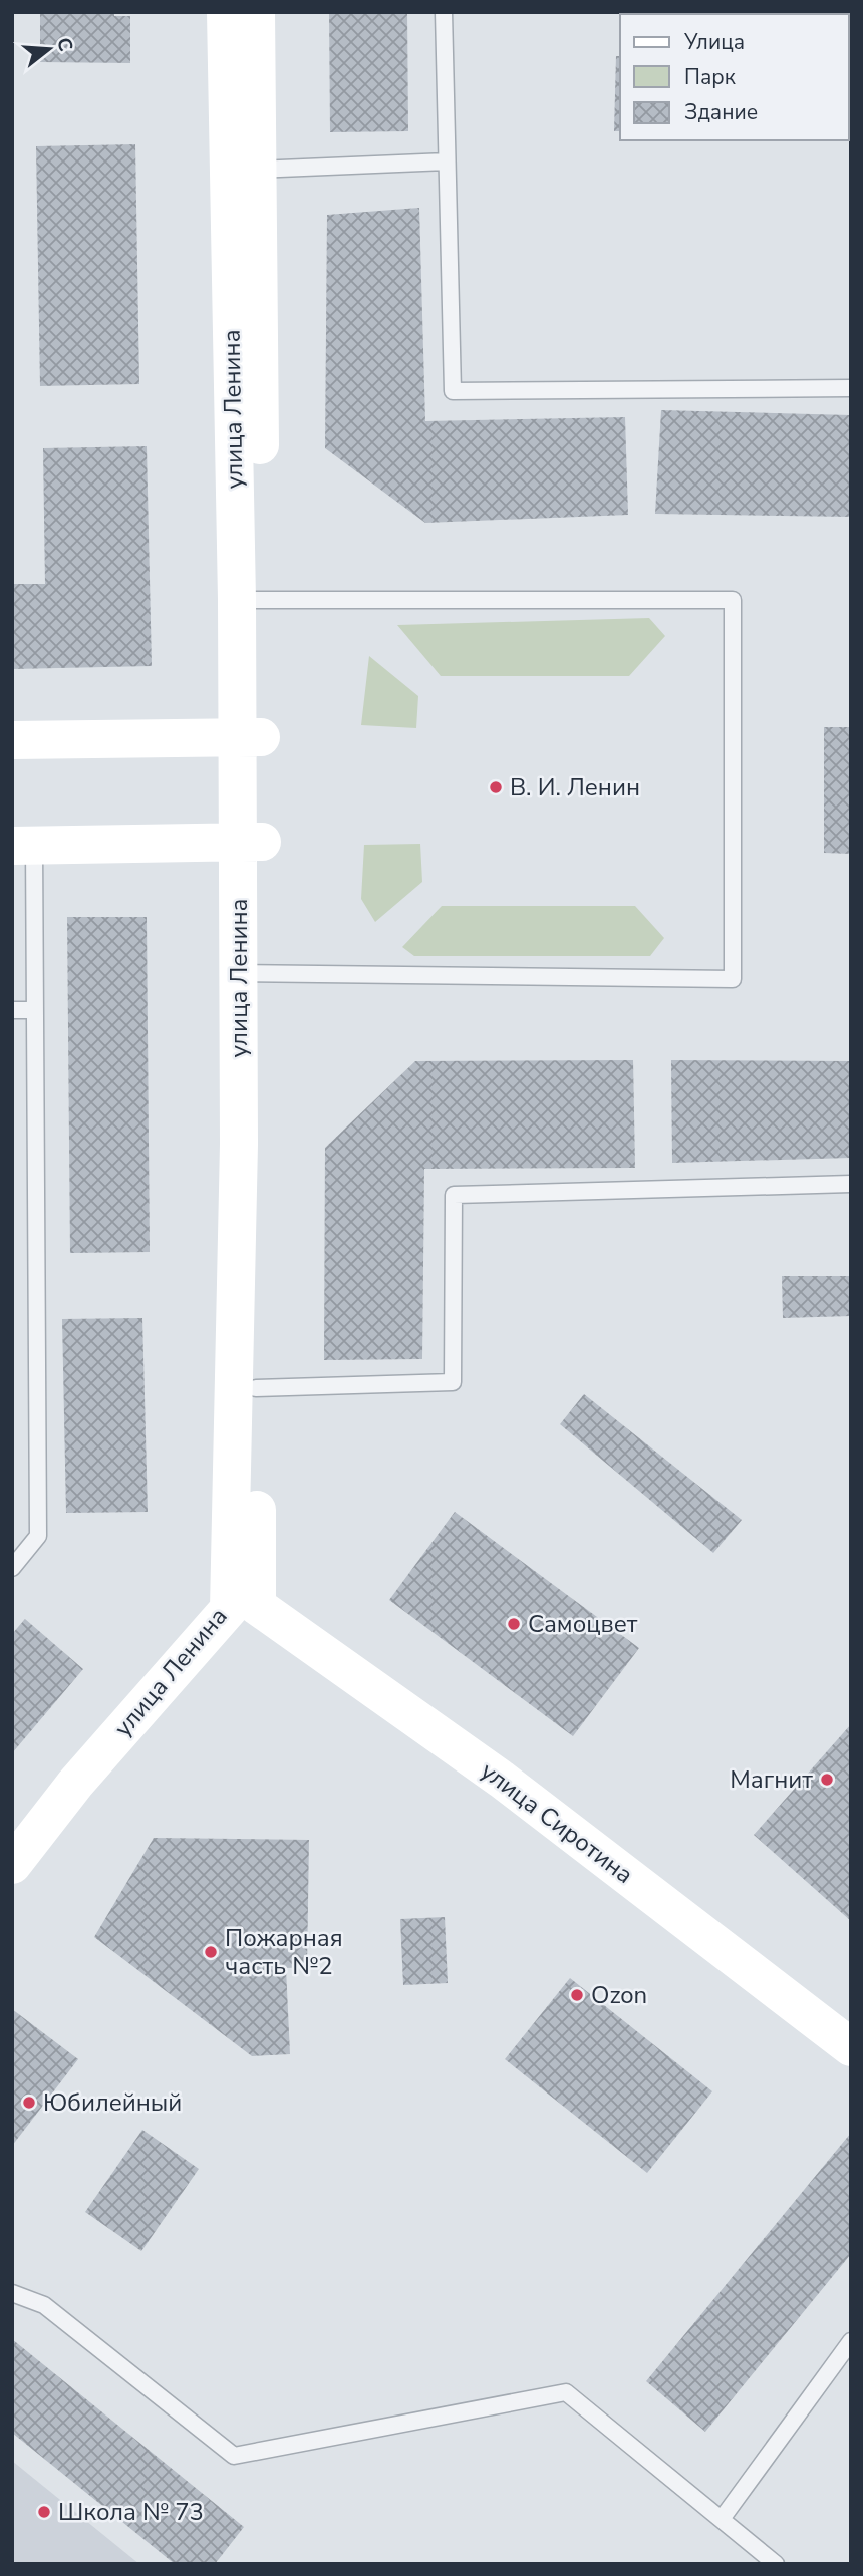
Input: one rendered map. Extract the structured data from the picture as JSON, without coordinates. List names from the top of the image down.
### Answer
{
  "streets": {
    "main road": ["улица Ленина", "улица Сиротина"]
  },
  "crossings": [
    ["улица Ленина", "улица Сиротина"]
  ],
  "places": [
    "В. И. Ленин",
    "Самоцвет",
    "Магнит",
    "Пожарная часть №2",
    "Ozon",
    "Юбилейный",
    "Школа № 73"
  ],
  "legend": ["Улица", "Парк", "Здание"],
  "north": "right"
}
